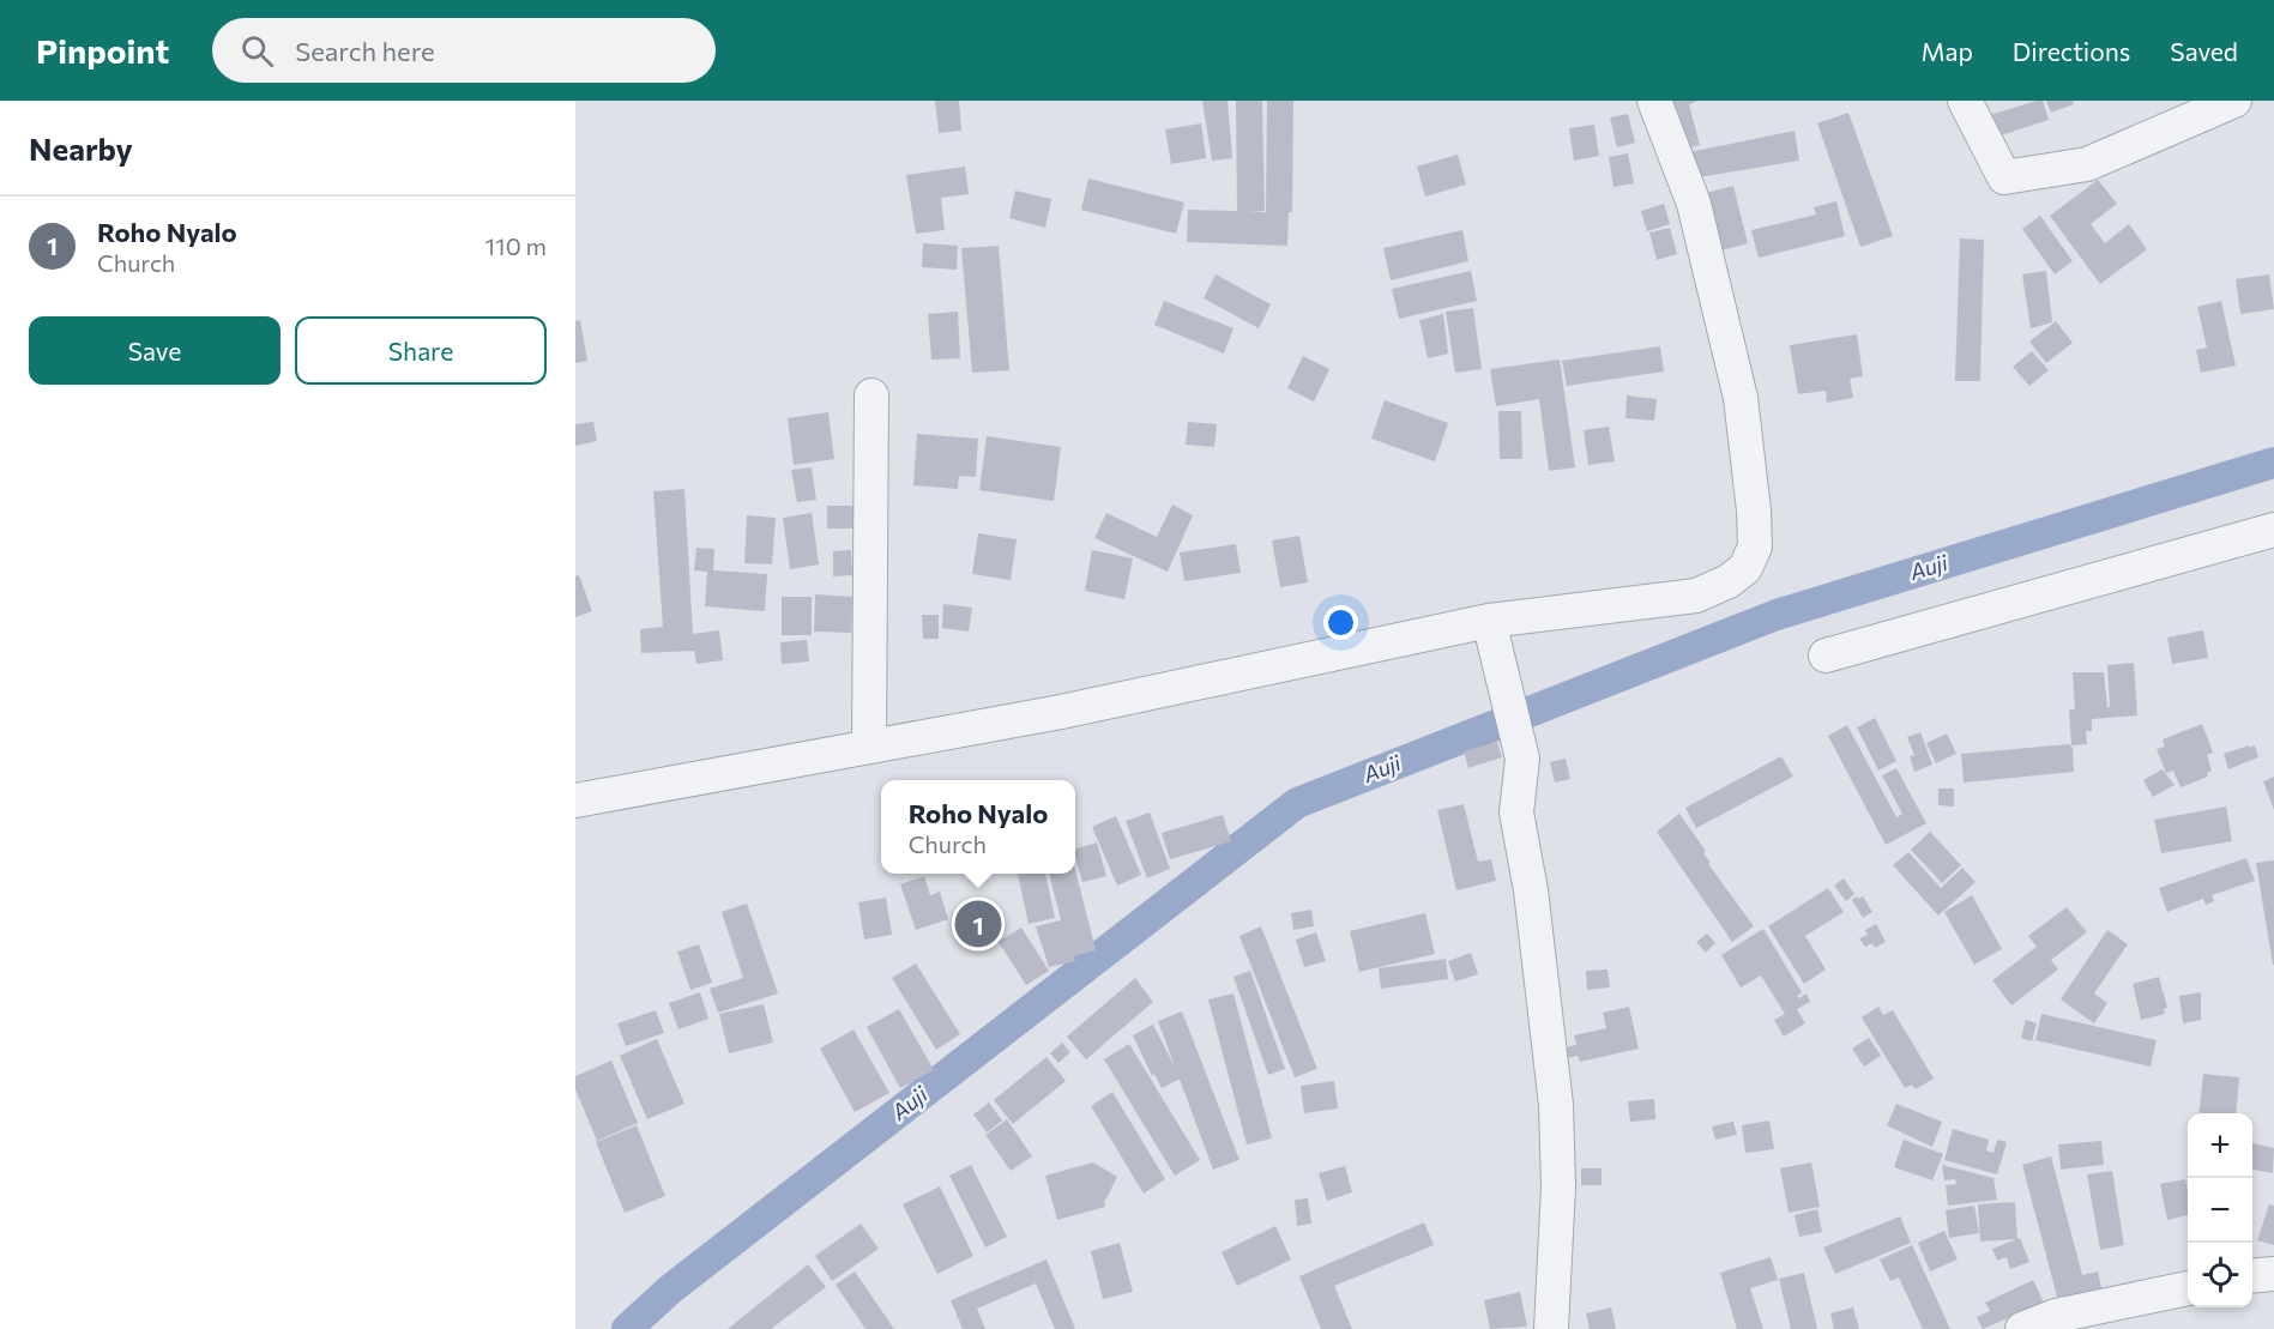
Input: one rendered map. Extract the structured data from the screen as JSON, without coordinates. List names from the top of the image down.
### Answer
{
  "water": ["Auji"],
  "page": {
    "header": "Pinpoint",
    "search": "Search here",
    "nav": ["Map", "Directions", "Saved"],
    "heading": "Nearby",
    "list": [
      {
        "mark": "1",
        "name": "Roho Nyalo",
        "note": "Church",
        "value": "110 m"
      }
    ],
    "buttons": ["Save", "Share"],
    "popup": ["Roho Nyalo", "Church"],
    "pins": "1",
    "map_buttons": ["+", "−"]
  }
}
